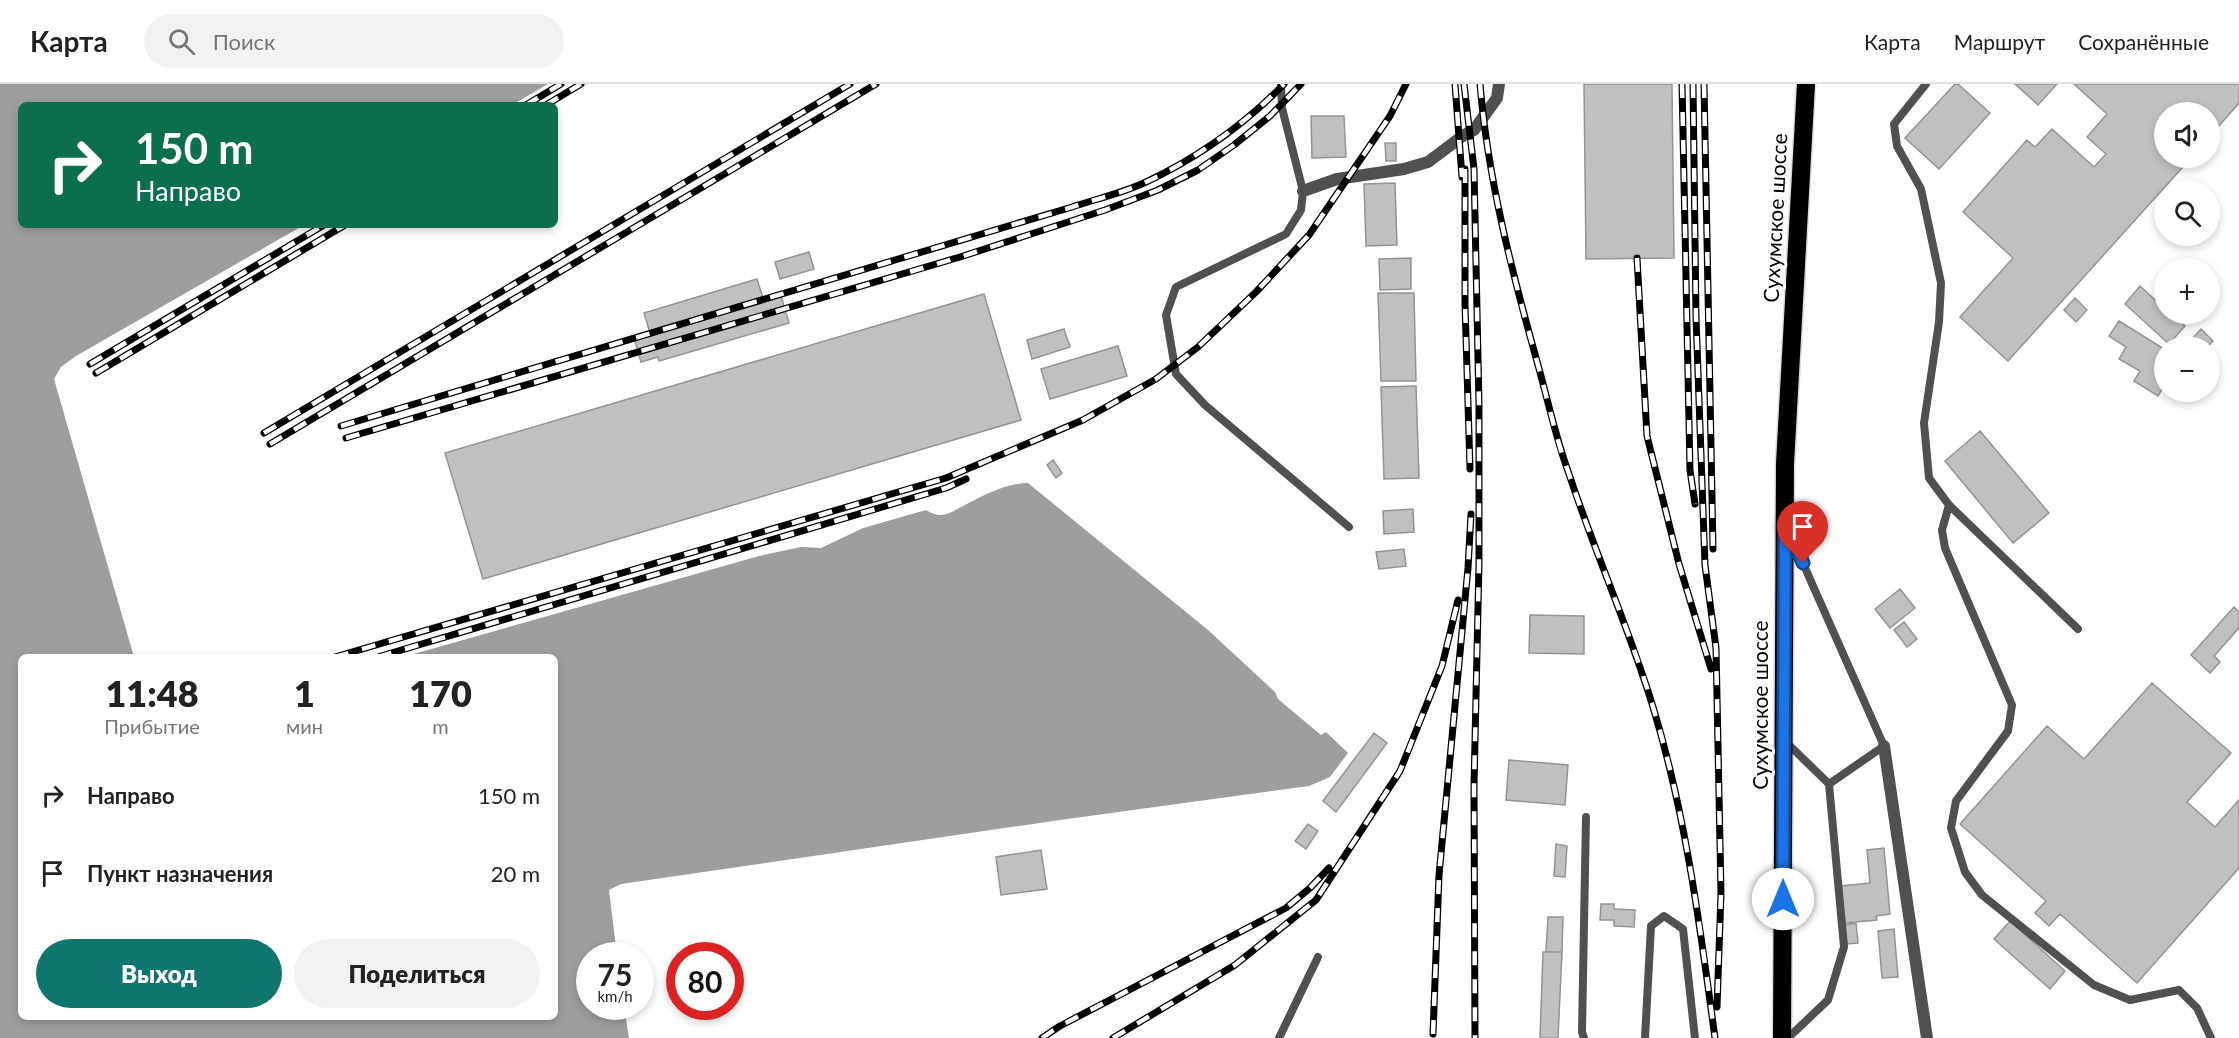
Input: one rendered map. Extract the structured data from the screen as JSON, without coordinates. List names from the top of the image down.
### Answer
{
  "streets": {
    "highway": ["Сухумское шоссе"]
  },
  "page": {
    "header": "Карта",
    "search": "Поиск",
    "nav": ["Карта", "Маршрут", "Сохранённые"],
    "map_buttons": ["+", "−"],
    "turn": ["150 m", "Направо"],
    "eta": [
      "11:48",
      "Прибытие",
      "1",
      "мин",
      "170",
      "m"
    ],
    "list": [
      {
        "name": "Направо",
        "value": "150 m"
      },
      {
        "name": "Пункт назначения",
        "value": "20 m"
      }
    ],
    "buttons": ["Выход", "Поделиться"],
    "speed": "75 km/h",
    "limit": "80"
  }
}
